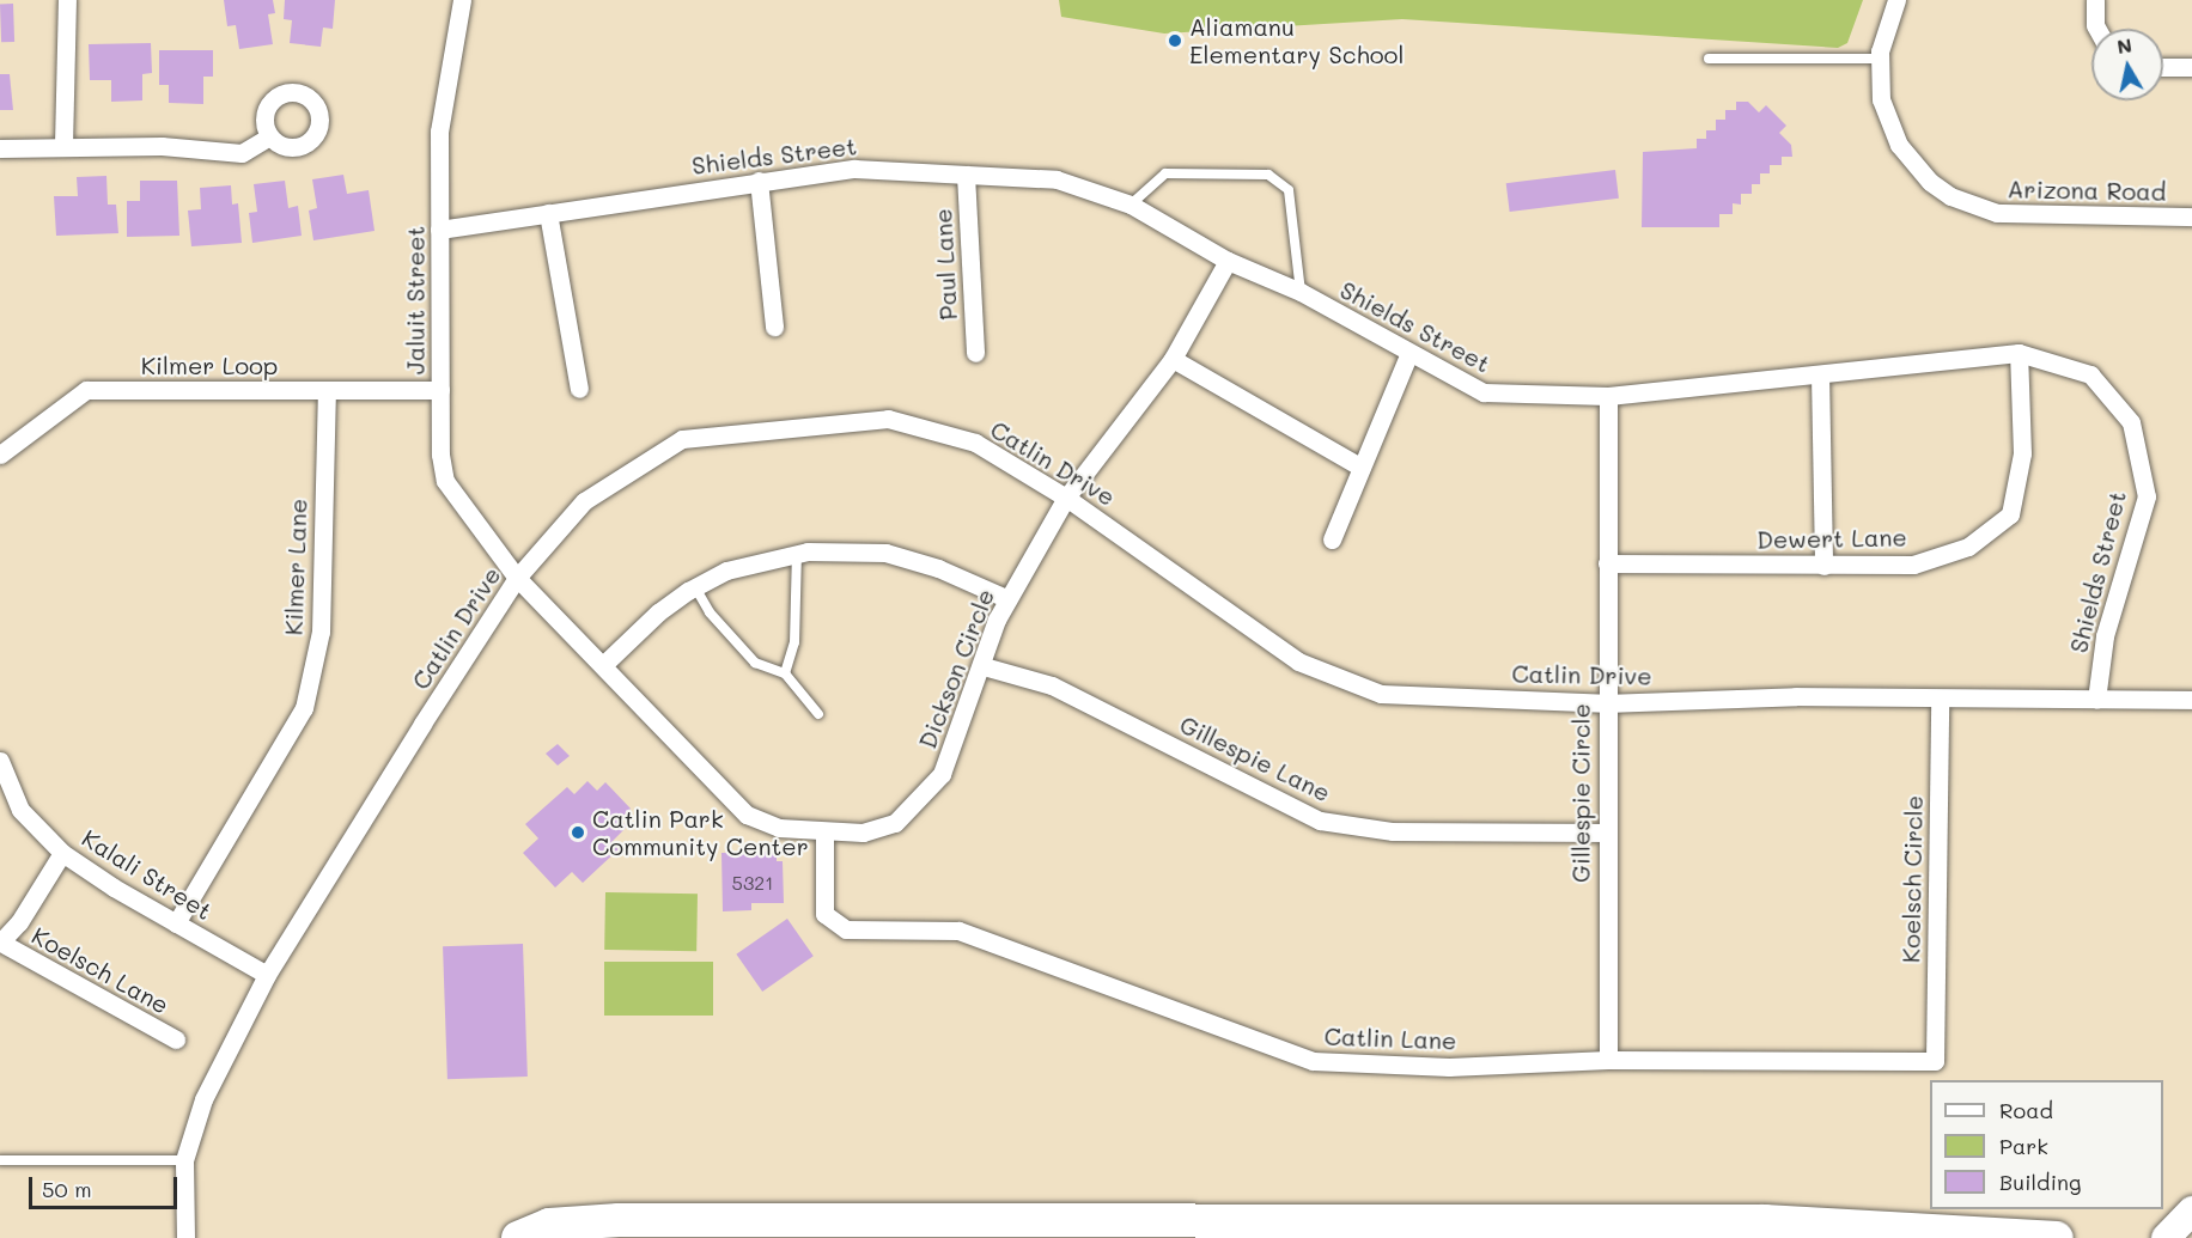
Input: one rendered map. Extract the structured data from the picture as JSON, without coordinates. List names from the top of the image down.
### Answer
{
  "streets": {
    "street": [
      "Shields Street",
      "Arizona Road",
      "Paul Lane",
      "Jaluit Street",
      "Kilmer Loop",
      "Catlin Drive",
      "Dewert Lane",
      "Kilmer Lane",
      "Dickson Circle",
      "Gillespie Lane",
      "Gillespie Circle",
      "Kalali Street",
      "Koelsch Circle",
      "Koelsch Lane",
      "Catlin Lane"
    ]
  },
  "crossings": [
    ["Shields Street", "Paul Lane"],
    ["Shields Street", "Jaluit Street"],
    ["Shields Street", "Catlin Drive"],
    ["Shields Street", "Dewert Lane"],
    ["Shields Street", "Dickson Circle"],
    ["Shields Street", "Gillespie Circle"],
    ["Jaluit Street", "Kilmer Loop"],
    ["Jaluit Street", "Catlin Drive"],
    ["Jaluit Street", "Dickson Circle"],
    ["Kilmer Loop", "Kilmer Lane"],
    ["Catlin Drive", "Dickson Circle"],
    ["Catlin Drive", "Gillespie Circle"],
    ["Catlin Drive", "Kalali Street"],
    ["Catlin Drive", "Koelsch Circle"],
    ["Dewert Lane", "Gillespie Circle"],
    ["Kilmer Lane", "Kalali Street"],
    ["Dickson Circle", "Gillespie Lane"],
    ["Dickson Circle", "Catlin Lane"],
    ["Gillespie Lane", "Gillespie Circle"],
    ["Gillespie Circle", "Catlin Lane"],
    ["Koelsch Circle", "Catlin Lane"]
  ],
  "places": ["Aliamanu Elementary School", "Catlin Park Community Center"],
  "house_numbers": ["5321"],
  "legend": ["Road", "Park", "Building"],
  "scale_bar": "50 m",
  "north": "top"
}
